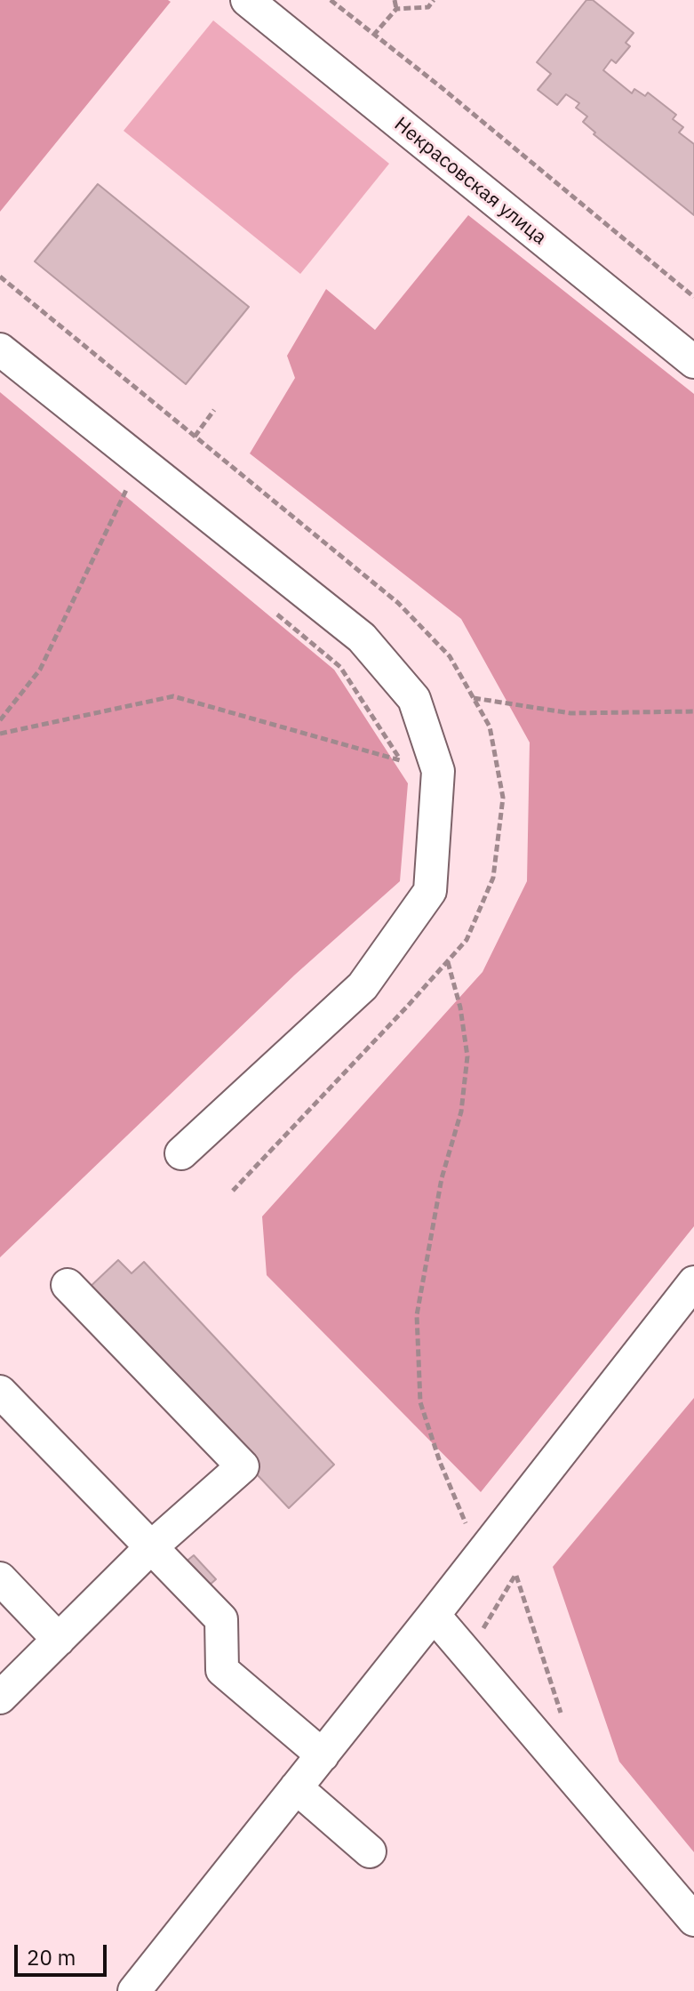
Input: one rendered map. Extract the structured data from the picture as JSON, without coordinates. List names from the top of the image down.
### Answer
{
  "streets": {
    "street": ["Некрасовская улица"]
  },
  "scale_bar": "20 m"
}
